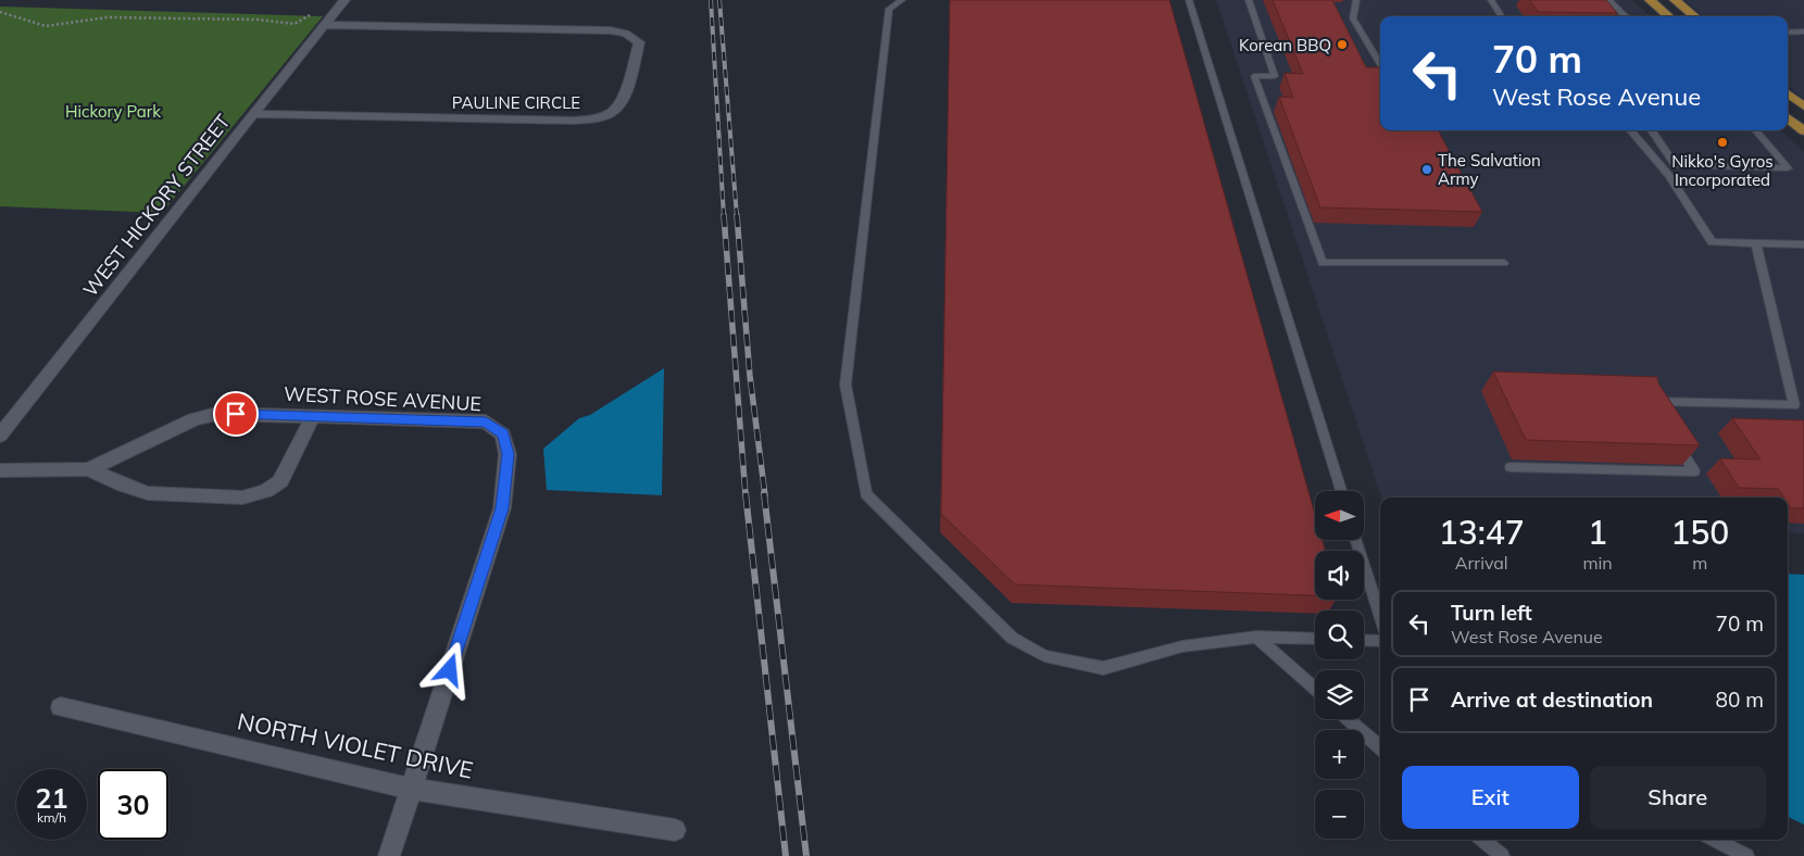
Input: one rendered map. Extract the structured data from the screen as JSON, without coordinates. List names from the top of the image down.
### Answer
{
  "streets": {
    "street": [
      "PAULINE CIRCLE",
      "WEST HICKORY STREET",
      "WEST ROSE AVENUE",
      "NORTH VIOLET DRIVE"
    ]
  },
  "crossings": [
    ["PAULINE CIRCLE", "WEST HICKORY STREET"],
    ["WEST ROSE AVENUE", "NORTH VIOLET DRIVE"]
  ],
  "parks": ["Hickory Park"],
  "places": ["Korean BBQ", "Nikko's Gyros Incorporated", "The Salvation Army"],
  "north": "left",
  "page": {
    "turn": ["70 m", "West Rose Avenue"],
    "map_buttons": ["+", "−"],
    "eta": [
      "13:47",
      "Arrival",
      "1",
      "min",
      "150",
      "m"
    ],
    "list": [
      {
        "name": "Turn left",
        "note": "West Rose Avenue",
        "value": "70 m"
      },
      {
        "name": "Arrive at destination",
        "value": "80 m"
      }
    ],
    "buttons": ["Exit", "Share"],
    "speed": "21 km/h",
    "limit": "30"
  }
}
